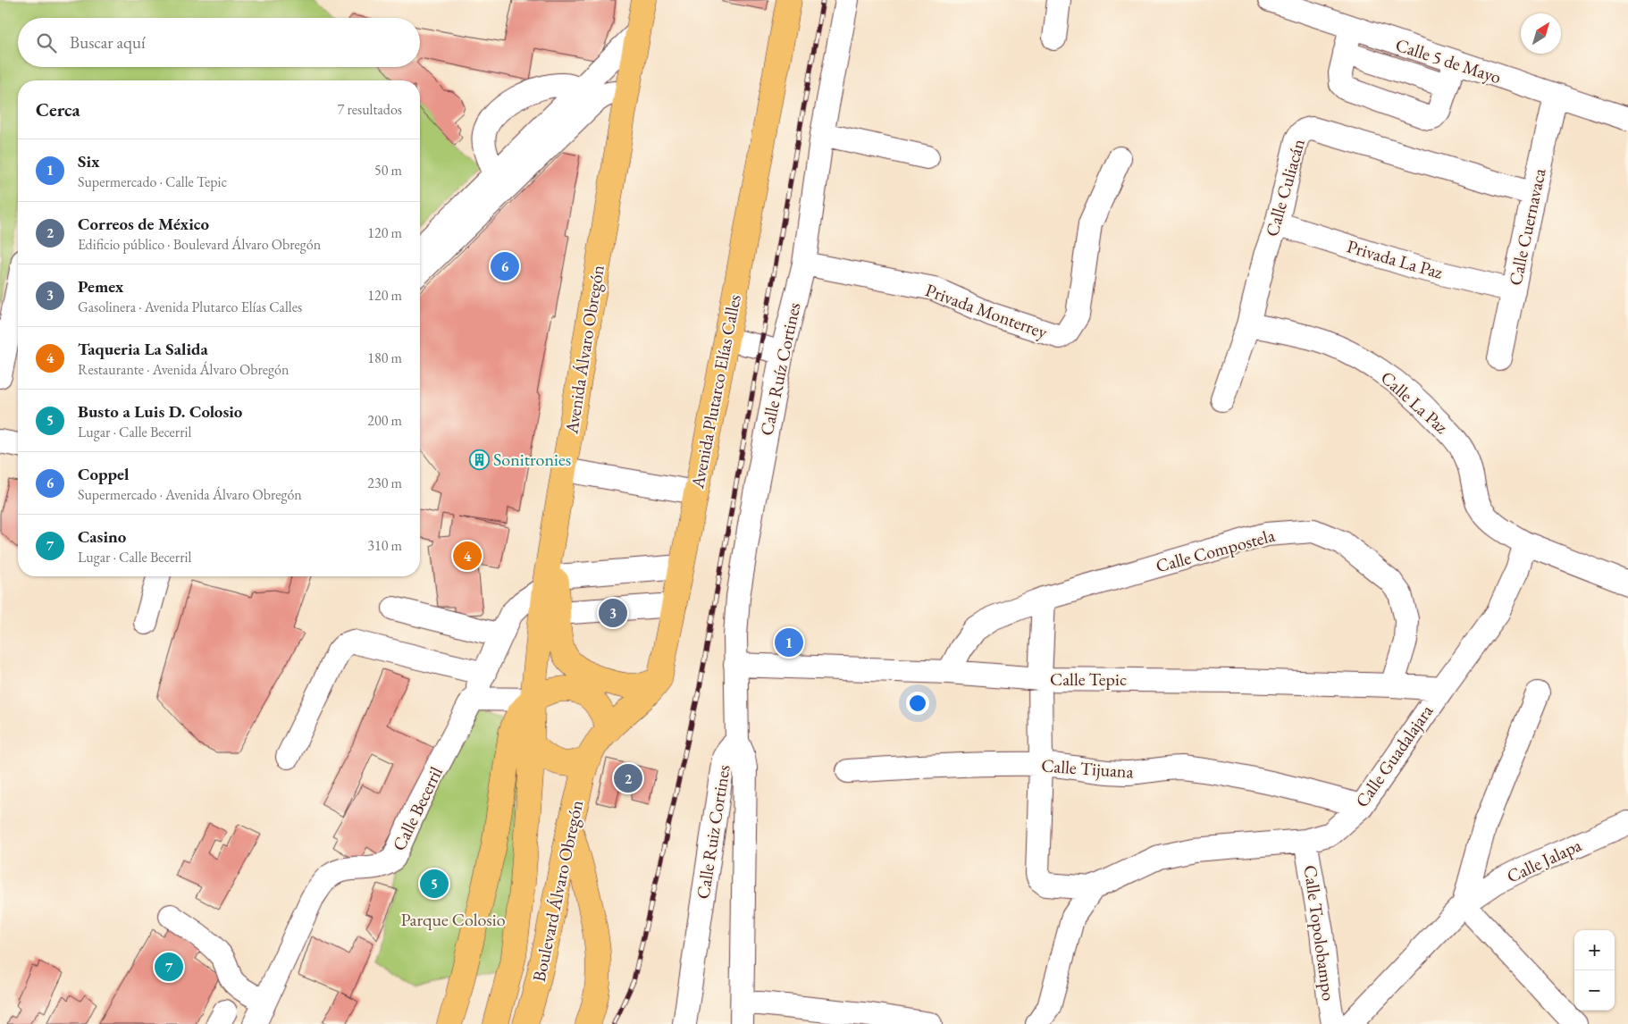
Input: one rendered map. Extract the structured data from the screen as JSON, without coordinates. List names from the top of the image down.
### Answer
{
  "streets": {
    "highway": ["Avenida Álvaro Obregón", "Avenida Plutarco Elías Calles", "Boulevard Álvaro Obregón"],
    "street": [
      "Calle 5 de Mayo",
      "Calle Culiacán",
      "Calle Cuernavaca",
      "Privada La Paz",
      "Privada Monterrey",
      "Calle Ruíz Cortines",
      "Calle La Paz",
      "Calle Compostela",
      "Calle Tepic",
      "Calle Guadalajara",
      "Calle Tijuana",
      "Calle Becerril",
      "Calle Ruiz Cortines",
      "Calle Jalapa",
      "Calle Topolobampo"
    ]
  },
  "crossings": [
    ["Calle 5 de Mayo", "Calle Cuernavaca"],
    ["Calle Culiacán", "Calle Cuernavaca"],
    ["Calle Culiacán", "Privada La Paz"],
    ["Calle Culiacán", "Calle La Paz"],
    ["Calle Cuernavaca", "Privada La Paz"],
    ["Privada Monterrey", "Calle Ruíz Cortines"],
    ["Avenida Álvaro Obregón", "Avenida Plutarco Elías Calles"],
    ["Avenida Álvaro Obregón", "Calle Becerril"],
    ["Avenida Álvaro Obregón", "Boulevard Álvaro Obregón"],
    ["Calle Ruíz Cortines", "Calle Tepic"],
    ["Calle Ruíz Cortines", "Calle Ruiz Cortines"],
    ["Avenida Plutarco Elías Calles", "Boulevard Álvaro Obregón"],
    ["Calle La Paz", "Calle Guadalajara"],
    ["Calle Compostela", "Calle Tepic"],
    ["Calle Tepic", "Calle Guadalajara"],
    ["Calle Guadalajara", "Calle Tijuana"],
    ["Calle Guadalajara", "Calle Topolobampo"]
  ],
  "parks": ["Parque Colosio"],
  "places": {
    "building": ["Sonitronies"]
  },
  "north": "top right",
  "page": {
    "search": "Buscar aquí",
    "heading": ["Cerca", "7 resultados"],
    "list": [
      {
        "mark": "1",
        "name": "Six",
        "note": "Supermercado · Calle Tepic",
        "value": "50 m"
      },
      {
        "mark": "2",
        "name": "Correos de México",
        "note": "Edificio público · Boulevard Álvaro Obregón",
        "value": "120 m"
      },
      {
        "mark": "3",
        "name": "Pemex",
        "note": "Gasolinera · Avenida Plutarco Elías Calles",
        "value": "120 m"
      },
      {
        "mark": "4",
        "name": "Taqueria La Salida",
        "note": "Restaurante · Avenida Álvaro Obregón",
        "value": "180 m"
      },
      {
        "mark": "5",
        "name": "Busto a Luis D. Colosio",
        "note": "Lugar · Calle Becerril",
        "value": "200 m"
      },
      {
        "mark": "6",
        "name": "Coppel",
        "note": "Supermercado · Avenida Álvaro Obregón",
        "value": "230 m"
      },
      {
        "mark": "7",
        "name": "Casino",
        "note": "Lugar · Calle Becerril",
        "value": "310 m"
      }
    ],
    "pins": [
      "6",
      "4",
      "3",
      "1",
      "2",
      "5",
      "7"
    ],
    "map_buttons": ["+", "−"]
  }
}
